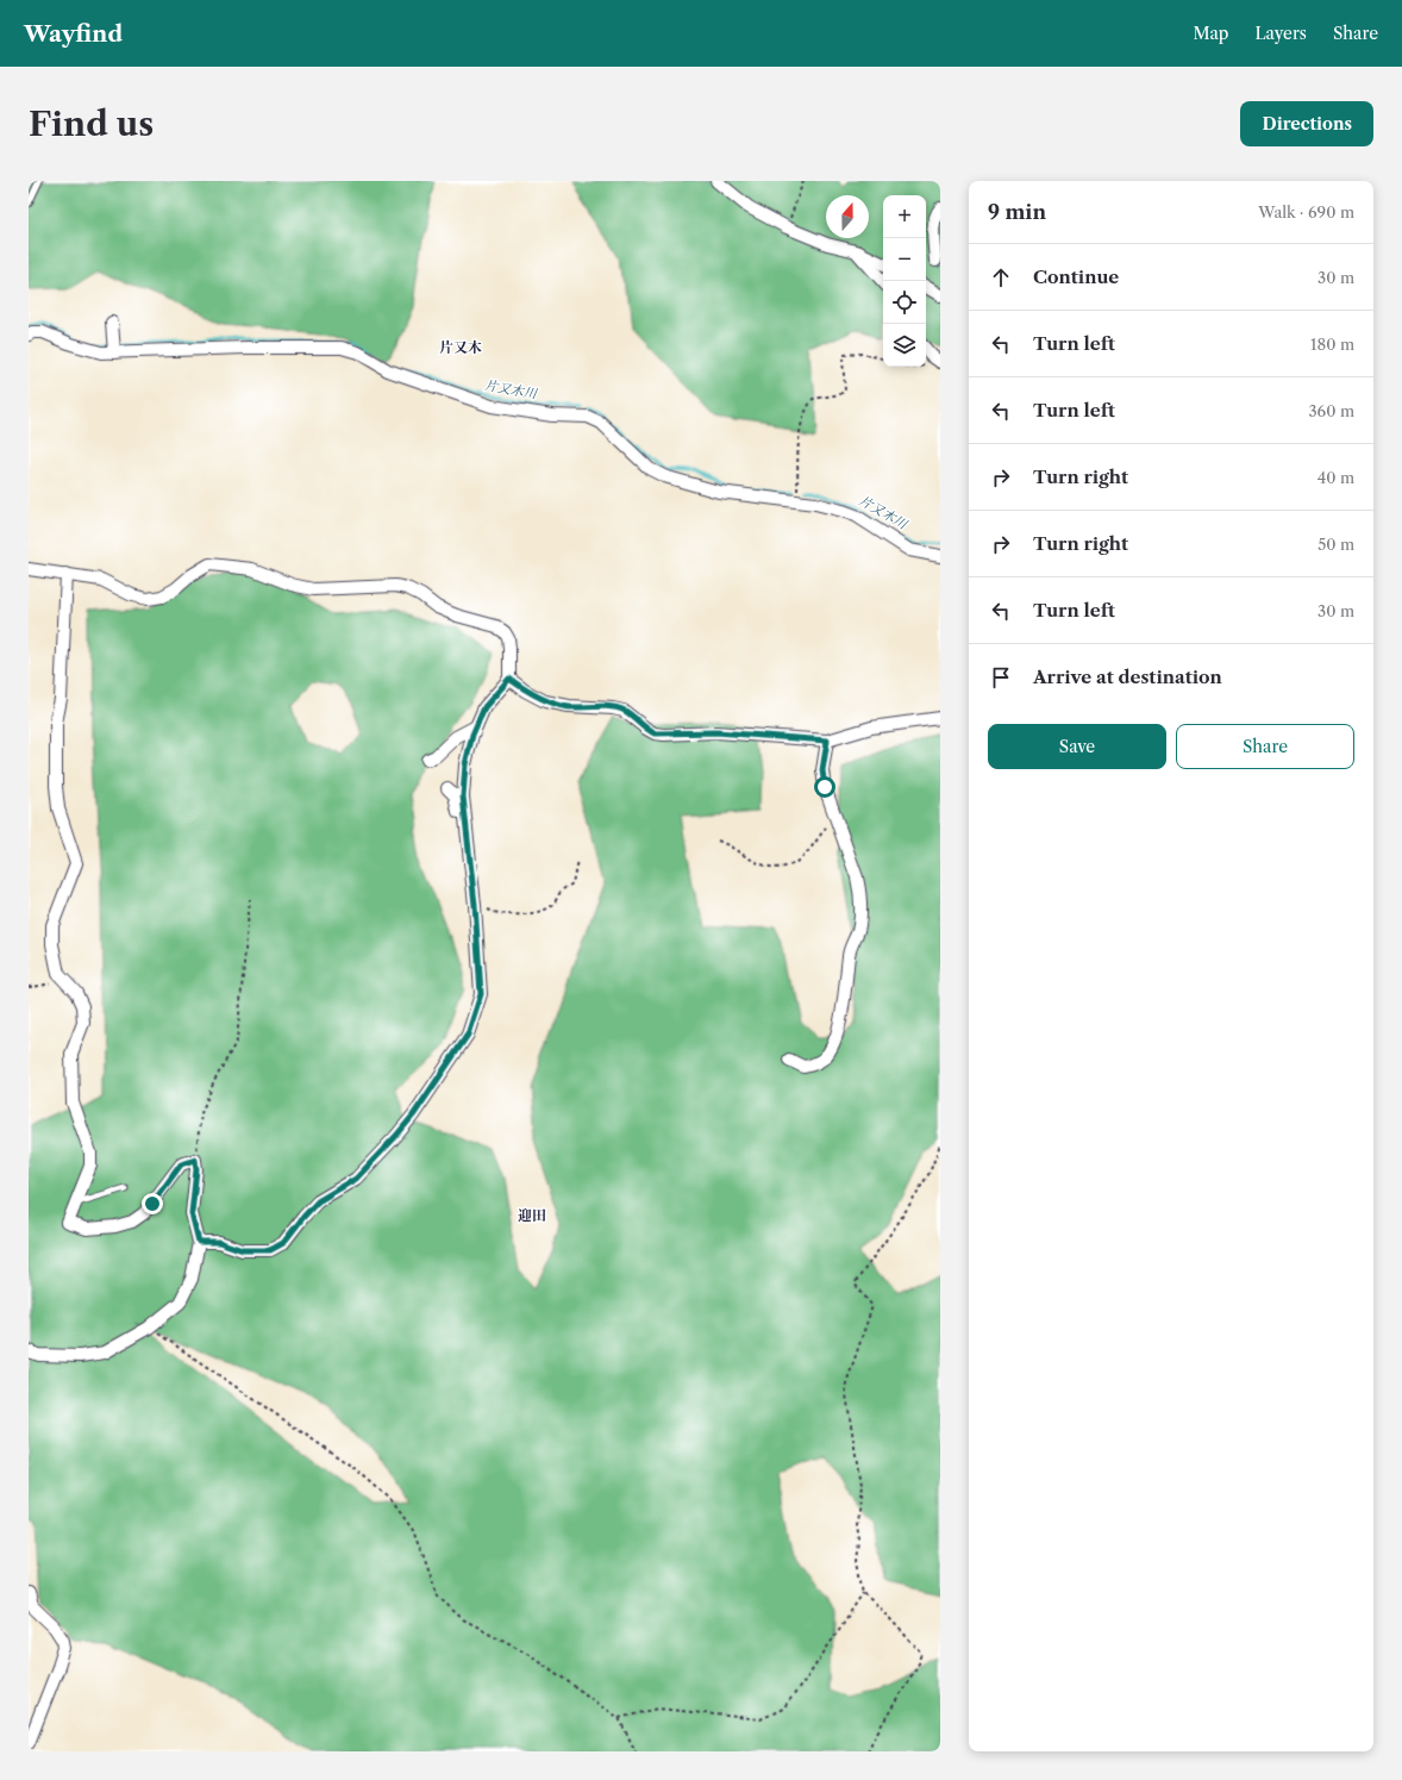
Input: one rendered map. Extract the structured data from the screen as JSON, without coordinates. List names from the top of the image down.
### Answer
{
  "districts": ["片又木", "迎田"],
  "water": ["片又木川"],
  "north": "top",
  "page": {
    "header": "Wayfind",
    "nav": ["Map", "Layers", "Share"],
    "buttons": [
      "Directions",
      ["Save", "Share"]
    ],
    "title": "Find us",
    "heading": ["9 min", "Walk · 690 m"],
    "map_buttons": ["+", "−"],
    "list": [
      ["Continue", "30 m"],
      ["Turn left", "180 m"],
      ["Turn left", "360 m"],
      ["Turn right", "40 m"],
      ["Turn right", "50 m"],
      ["Turn left", "30 m"],
      "Arrive at destination"
    ]
  }
}
